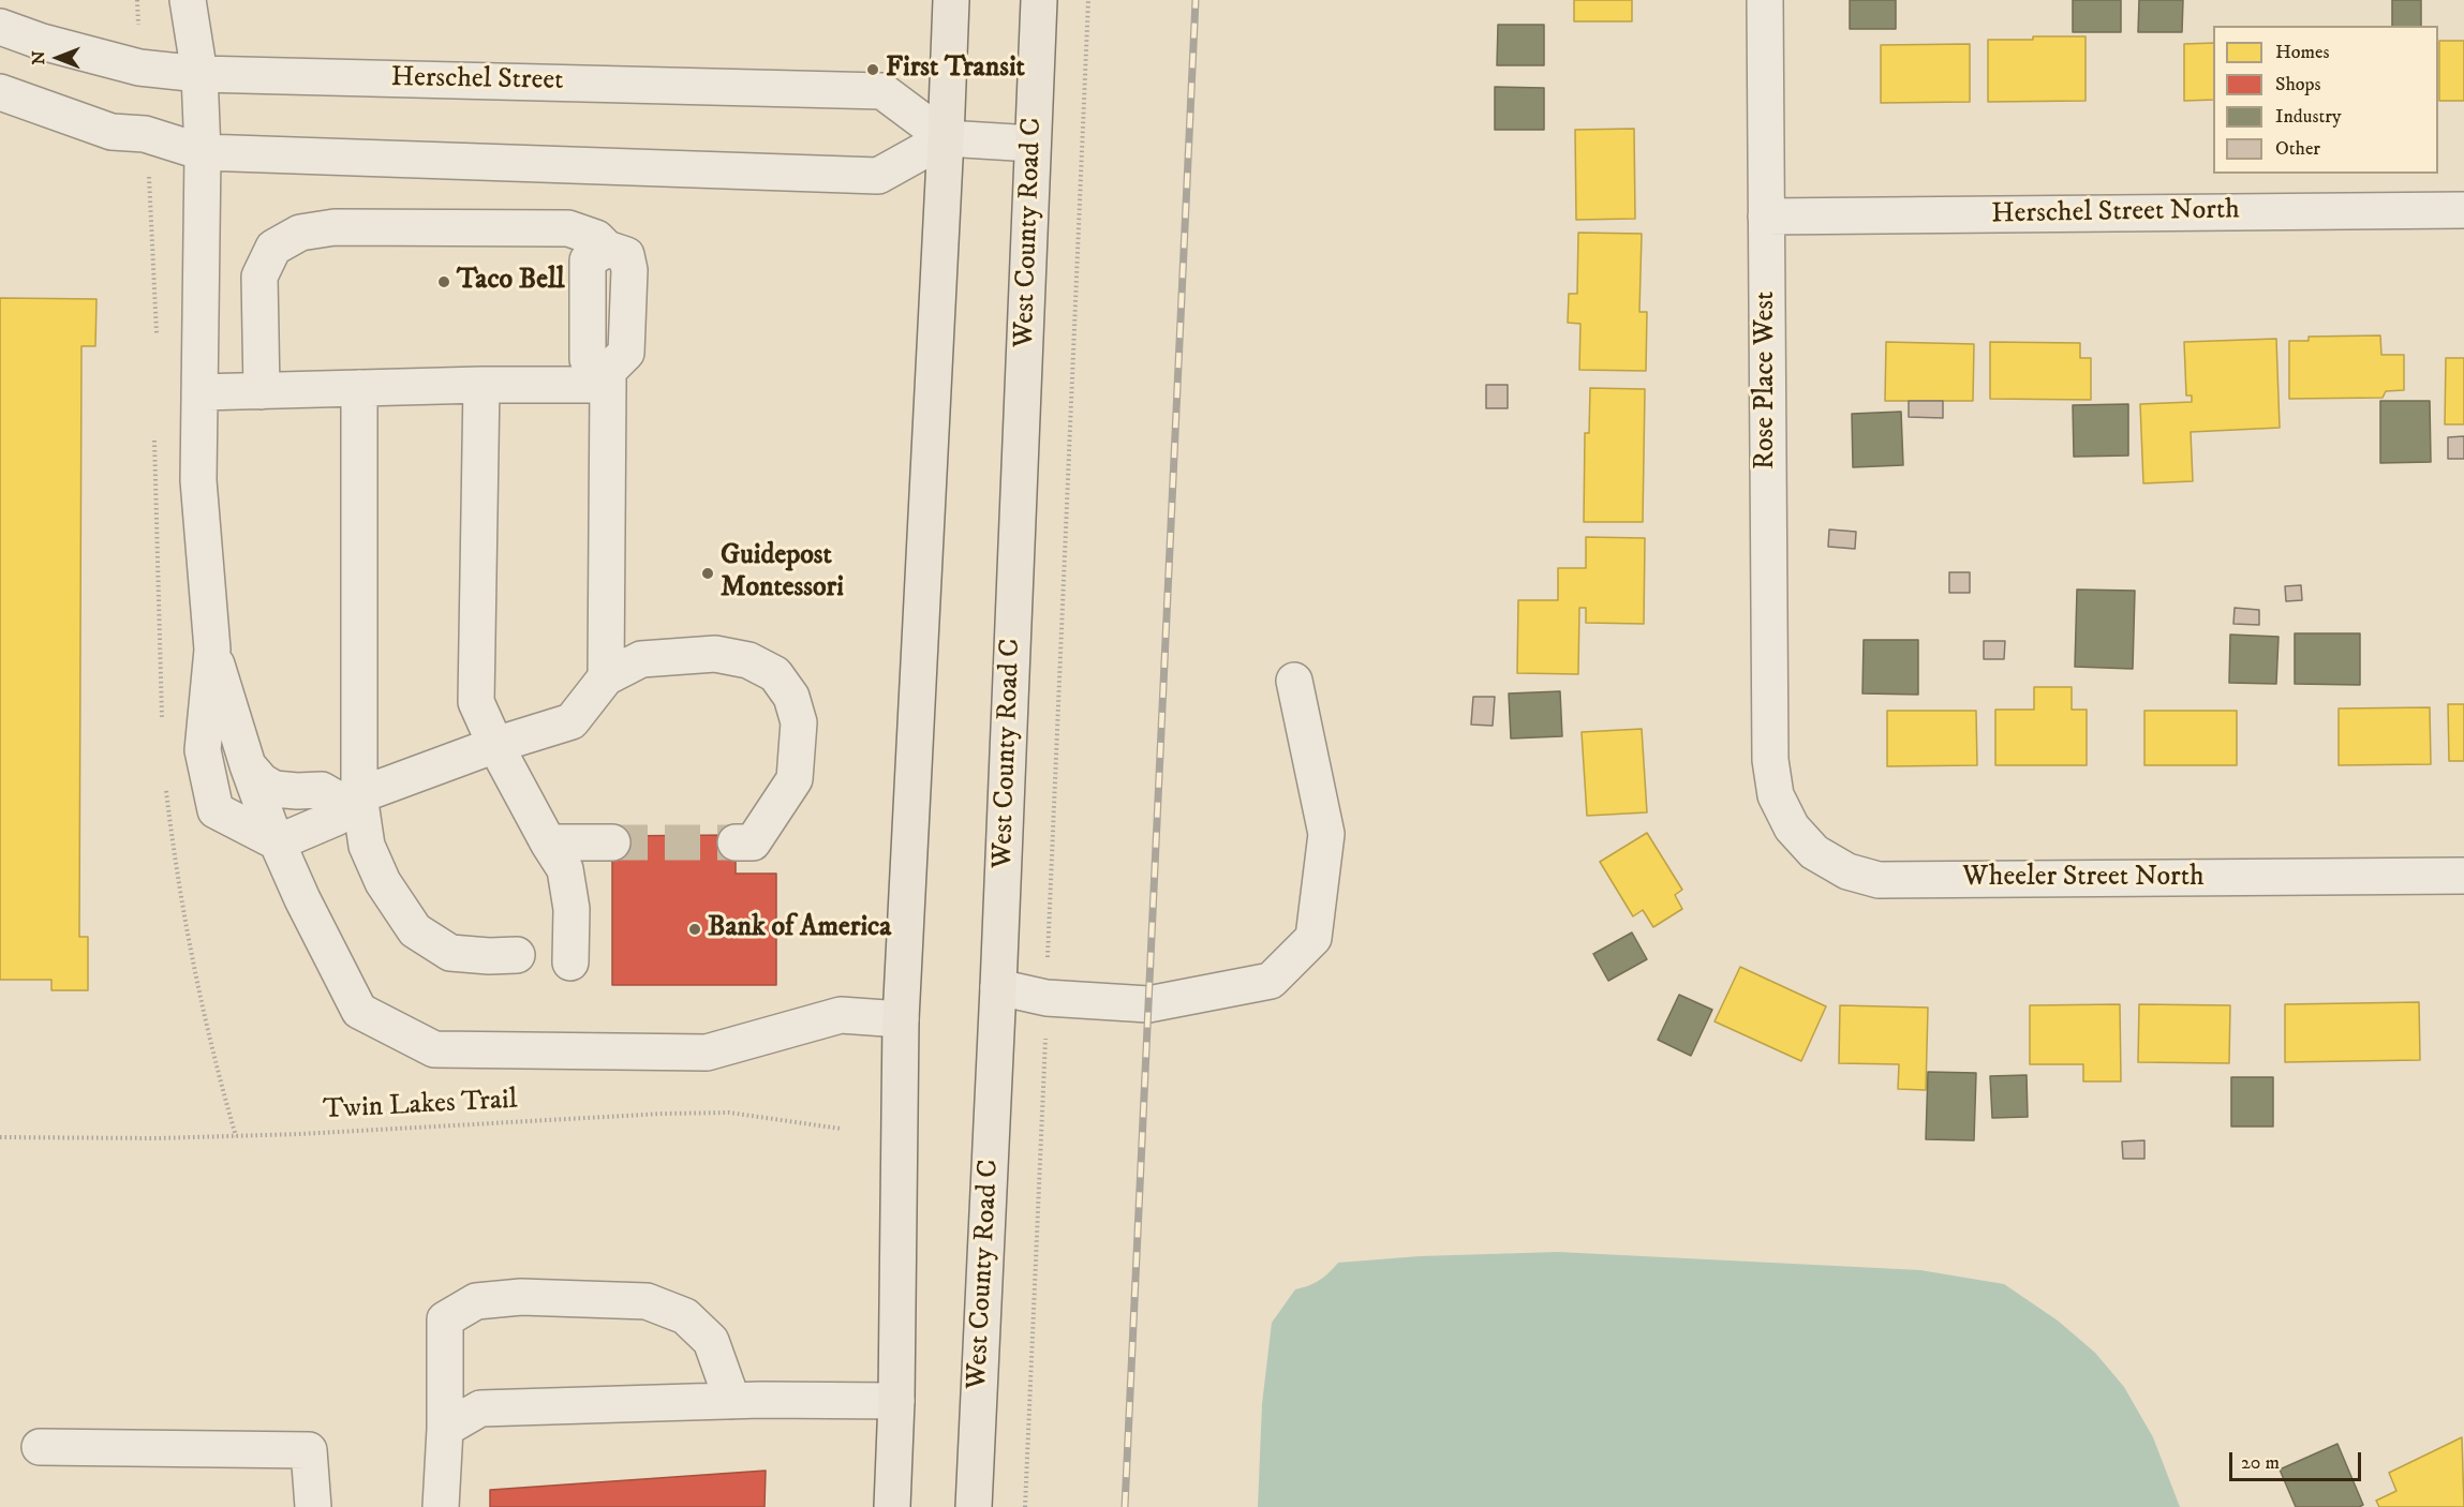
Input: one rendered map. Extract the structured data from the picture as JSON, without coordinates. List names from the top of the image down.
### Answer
{
  "streets": {
    "main road": ["West County Road C"],
    "street": [
      "Herschel Street",
      "Herschel Street North",
      "Rose Place West",
      "Wheeler Street North"
    ],
    "path": ["Twin Lakes Trail"]
  },
  "crossings": [
    ["Herschel Street North", "Rose Place West"],
    ["Rose Place West", "Wheeler Street North"]
  ],
  "places": [
    "First Transit",
    "Taco Bell",
    "Guidepost Montessori",
    "Bank of America"
  ],
  "legend": [
    "Homes",
    "Shops",
    "Industry",
    "Other"
  ],
  "scale_bar": "20 m",
  "north": "left"
}
